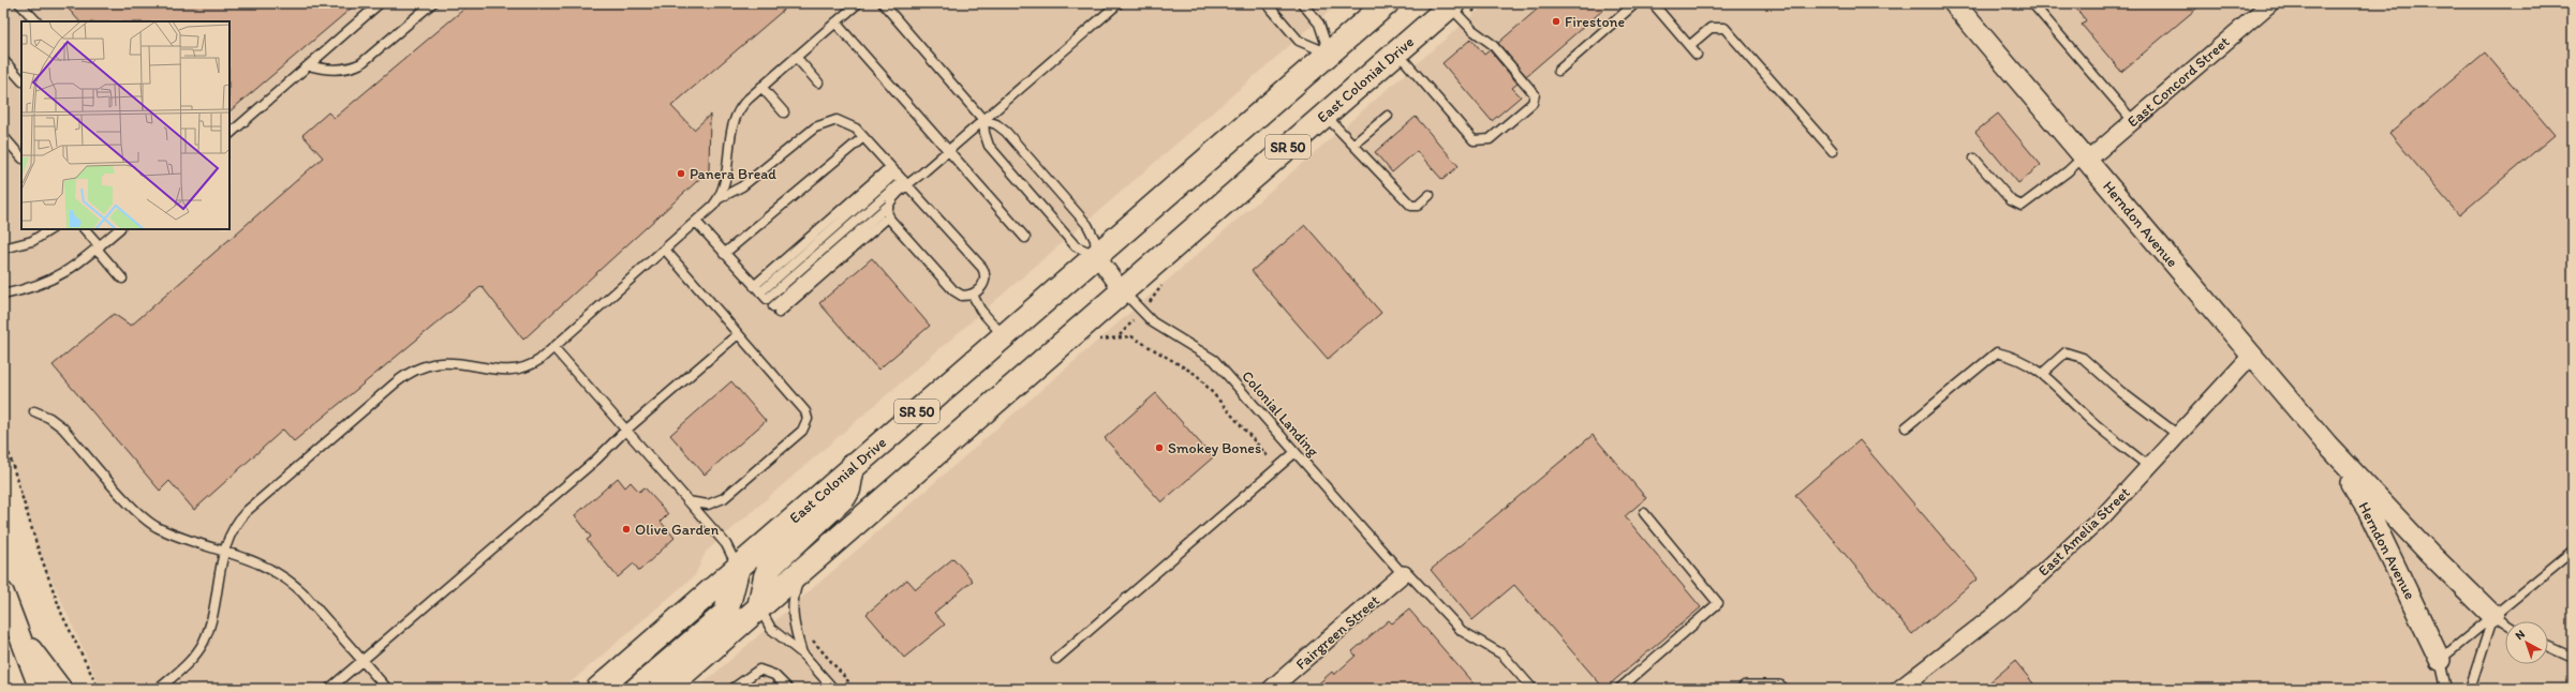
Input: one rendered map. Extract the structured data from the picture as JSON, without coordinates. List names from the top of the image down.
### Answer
{
  "streets": {
    "highway": ["East Colonial Drive", "SR 50"],
    "street": [
      "East Concord Street",
      "Herndon Avenue",
      "East Amelia Street",
      "Fairgreen Street"
    ],
    "lane": ["Colonial Landing"]
  },
  "crossings": [
    ["East Colonial Drive", "Colonial Landing"],
    ["East Concord Street", "Herndon Avenue"],
    ["Herndon Avenue", "East Amelia Street"],
    ["Colonial Landing", "Fairgreen Street"]
  ],
  "places": [
    "Firestone",
    "Panera Bread",
    "Smokey Bones",
    "Olive Garden"
  ],
  "north": "top left"
}
